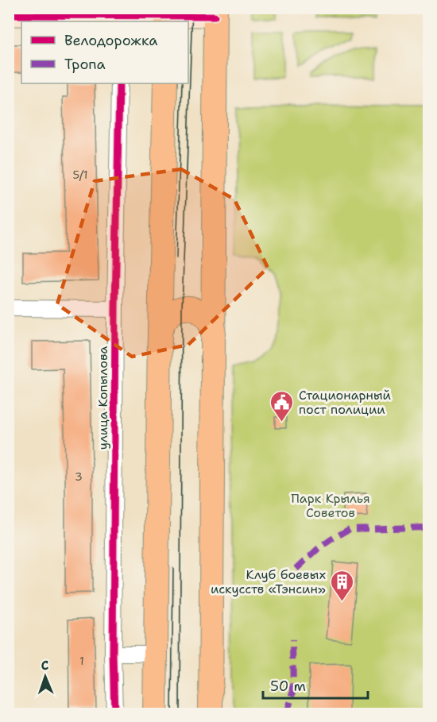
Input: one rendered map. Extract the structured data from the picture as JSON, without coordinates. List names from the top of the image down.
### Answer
{
  "streets": {
    "street": ["улица Копылова"]
  },
  "parks": ["Парк Крылья Советов"],
  "places": {
    "public building": ["Стационарный пост полиции"],
    "building": ["Клуб боевых искусств «Тэнсин»"]
  },
  "house_numbers": ["5/1", "3", "1"],
  "legend": ["Велодорожка", "Тропа"],
  "scale_bar": "50 m",
  "north": "top"
}
